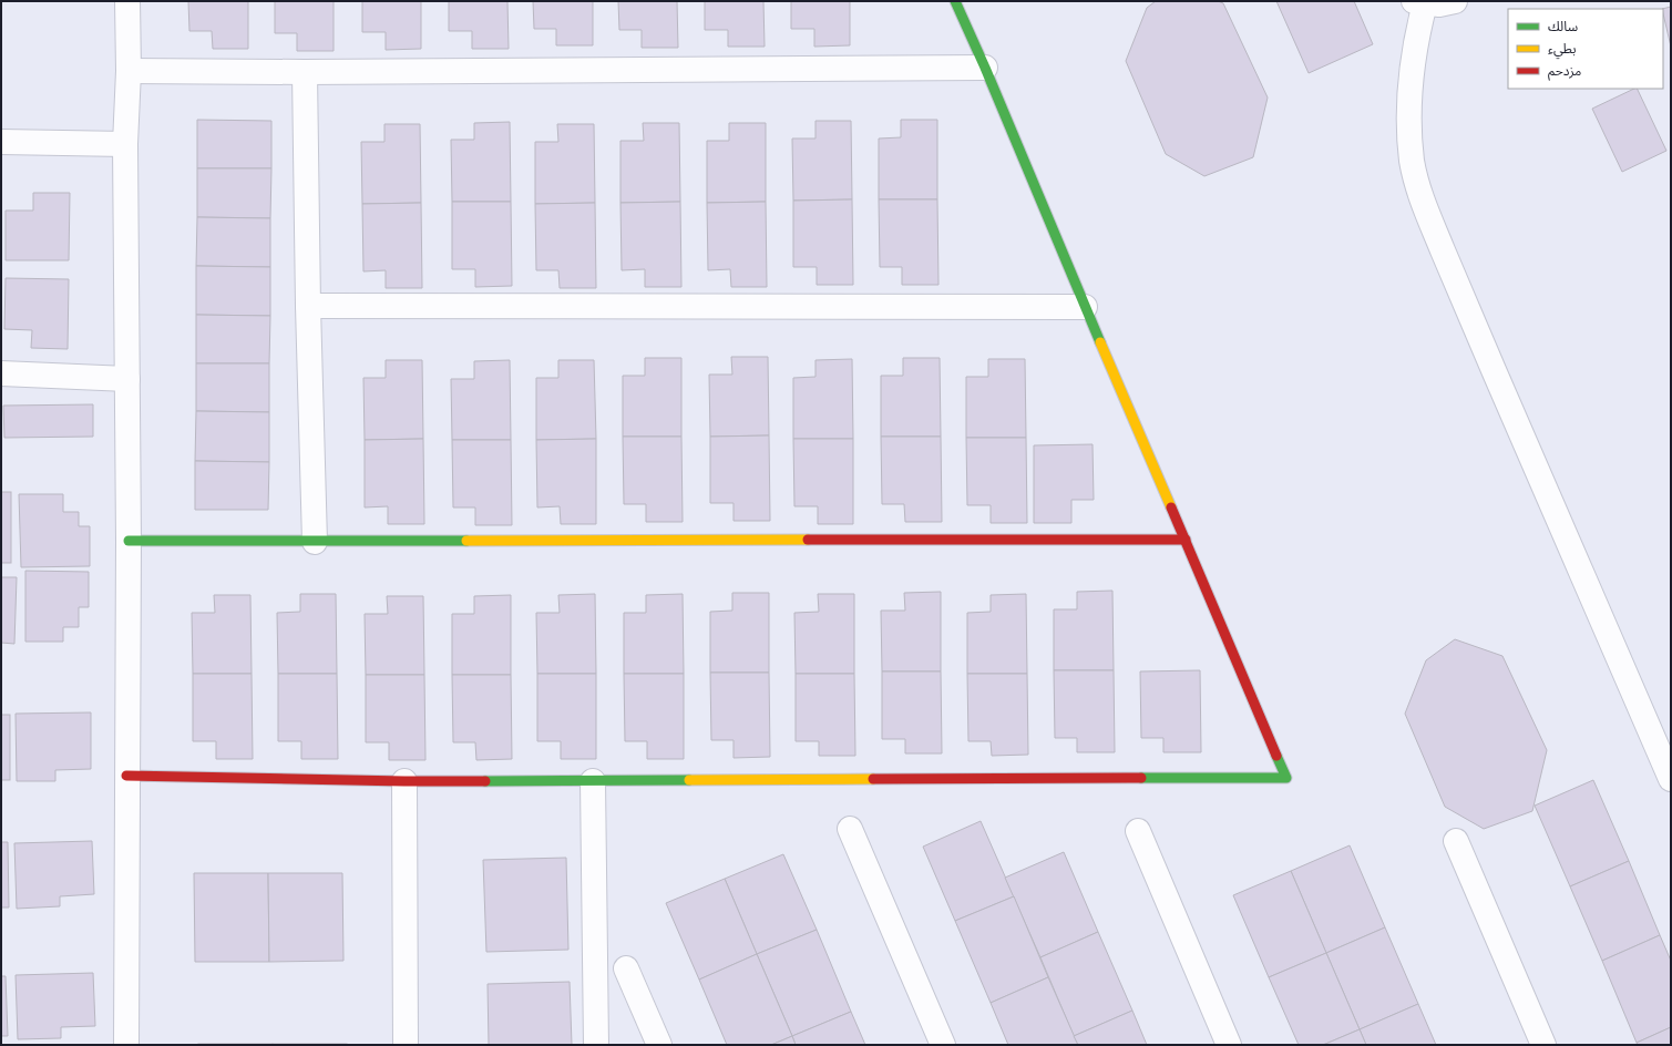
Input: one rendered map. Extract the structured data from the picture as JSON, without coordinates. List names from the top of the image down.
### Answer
{
  "legend": ["سالك", "بطيء", "مزدحم"]
}
